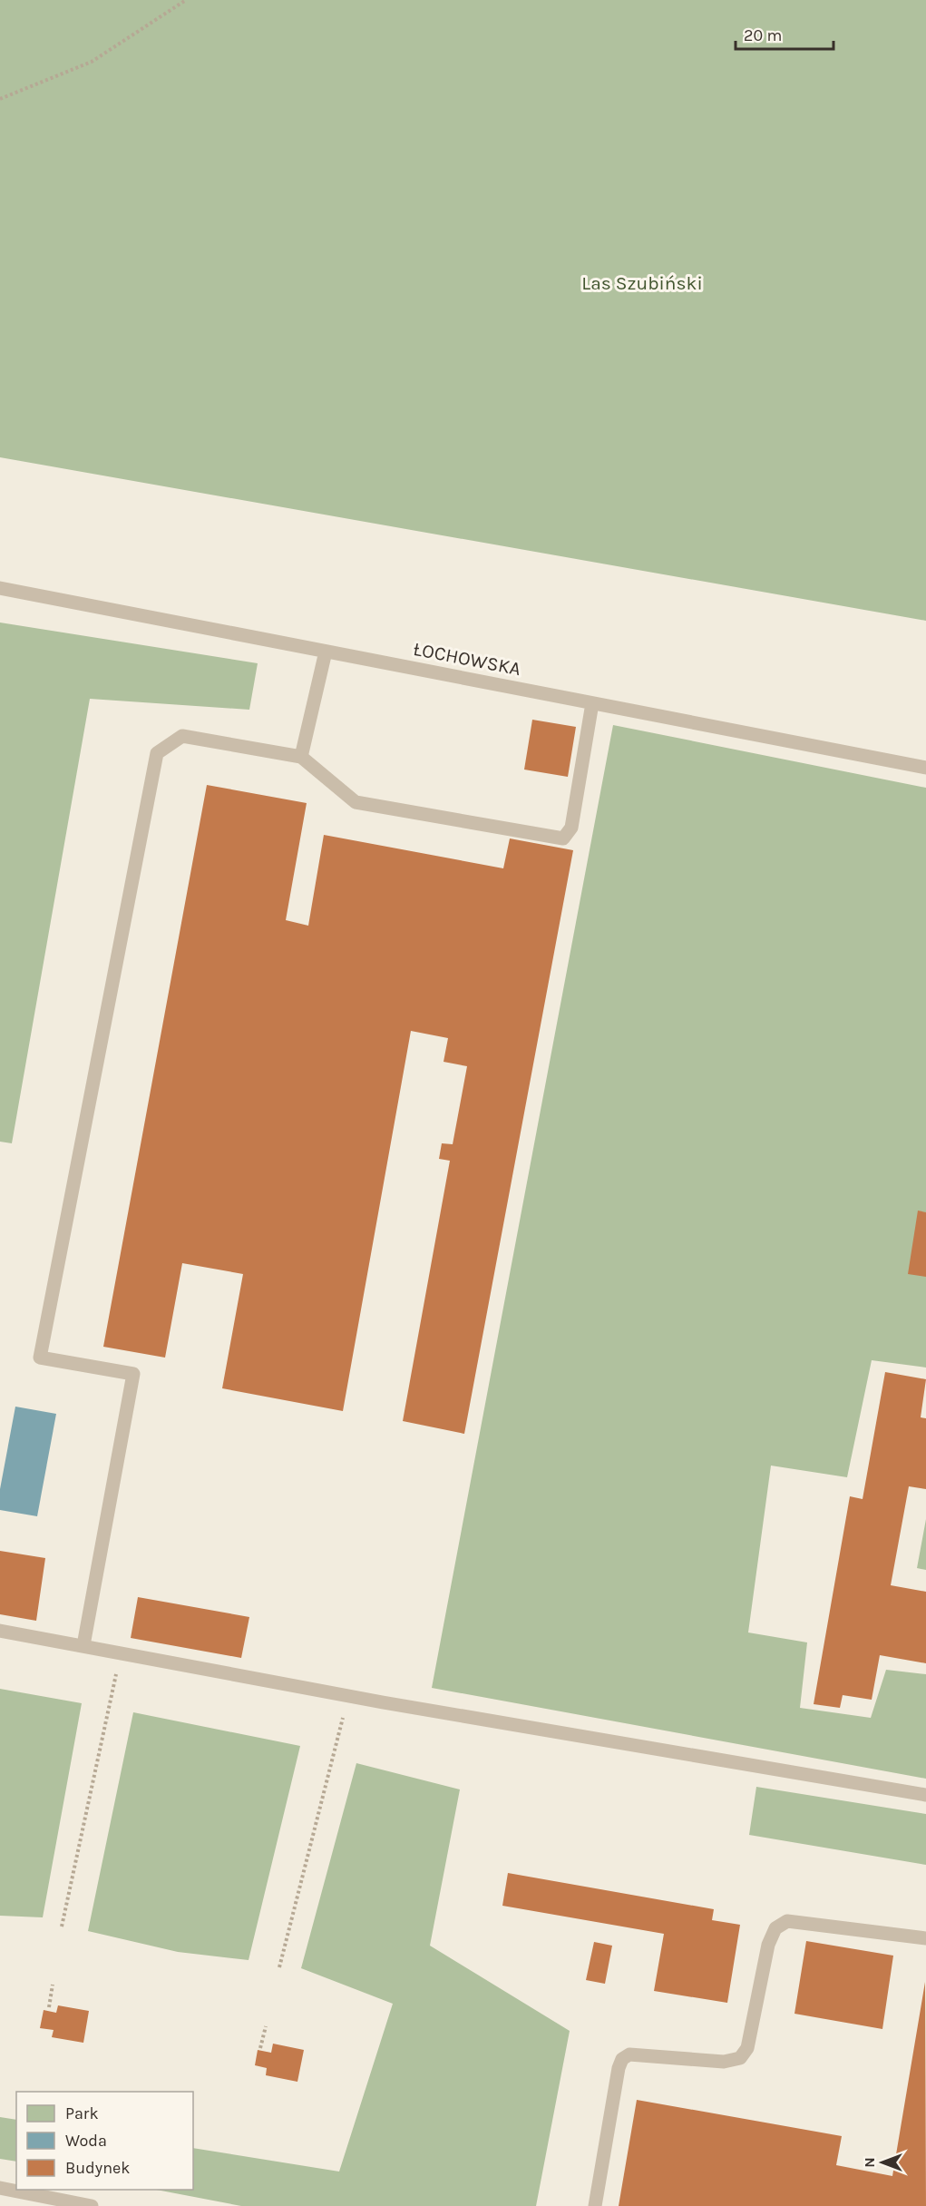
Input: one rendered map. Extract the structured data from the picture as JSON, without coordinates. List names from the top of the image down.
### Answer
{
  "streets": {
    "lane": ["ŁOCHOWSKA"]
  },
  "parks": ["Las Szubiński"],
  "legend": ["Park", "Woda", "Budynek"],
  "scale_bar": "20 m",
  "north": "left"
}
